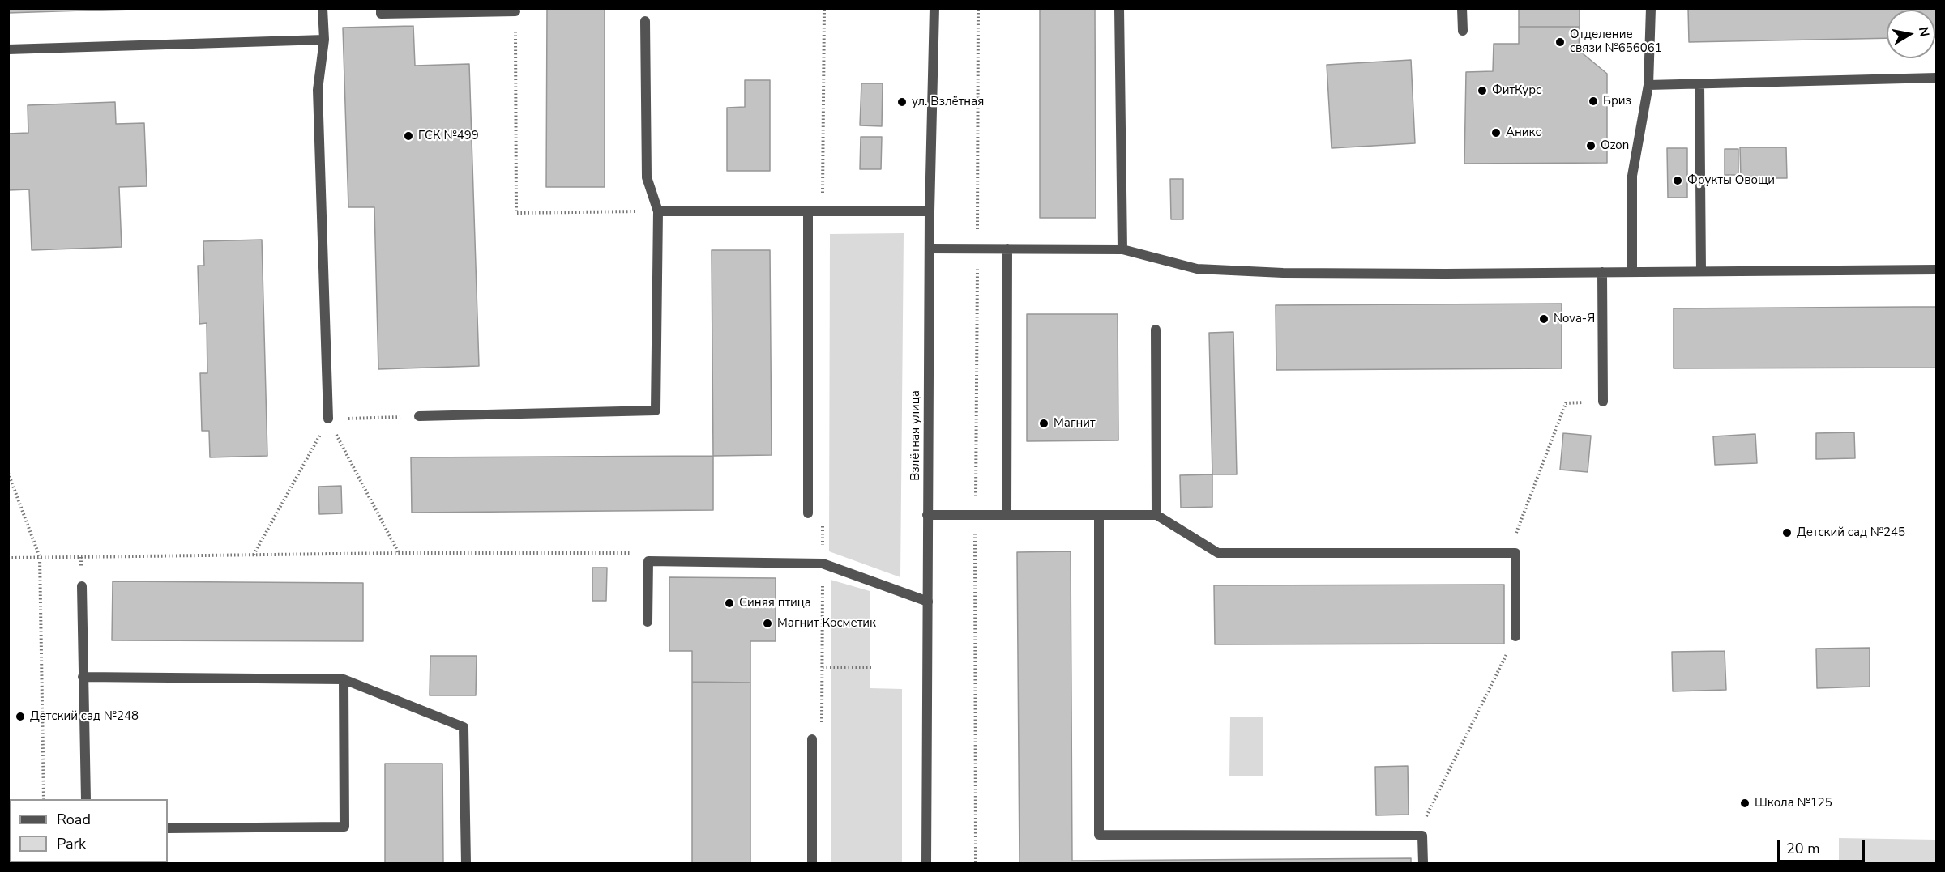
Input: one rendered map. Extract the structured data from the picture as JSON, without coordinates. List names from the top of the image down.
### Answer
{
  "streets": {
    "street": ["Взлётная улица"]
  },
  "places": [
    "Отделение связи №656061",
    "ФитКурс",
    "Бриз",
    "ул. Взлётная",
    "Аникс",
    "ГСК №499",
    "Ozon",
    "Фрукты Овощи",
    "Nova-Я",
    "Магнит",
    "Детский сад №245",
    "Синяя птица",
    "Магнит Косметик",
    "Детский сад №248",
    "Школа №125"
  ],
  "legend": ["Road", "Park"],
  "scale_bar": "20 m",
  "north": "right"
}
